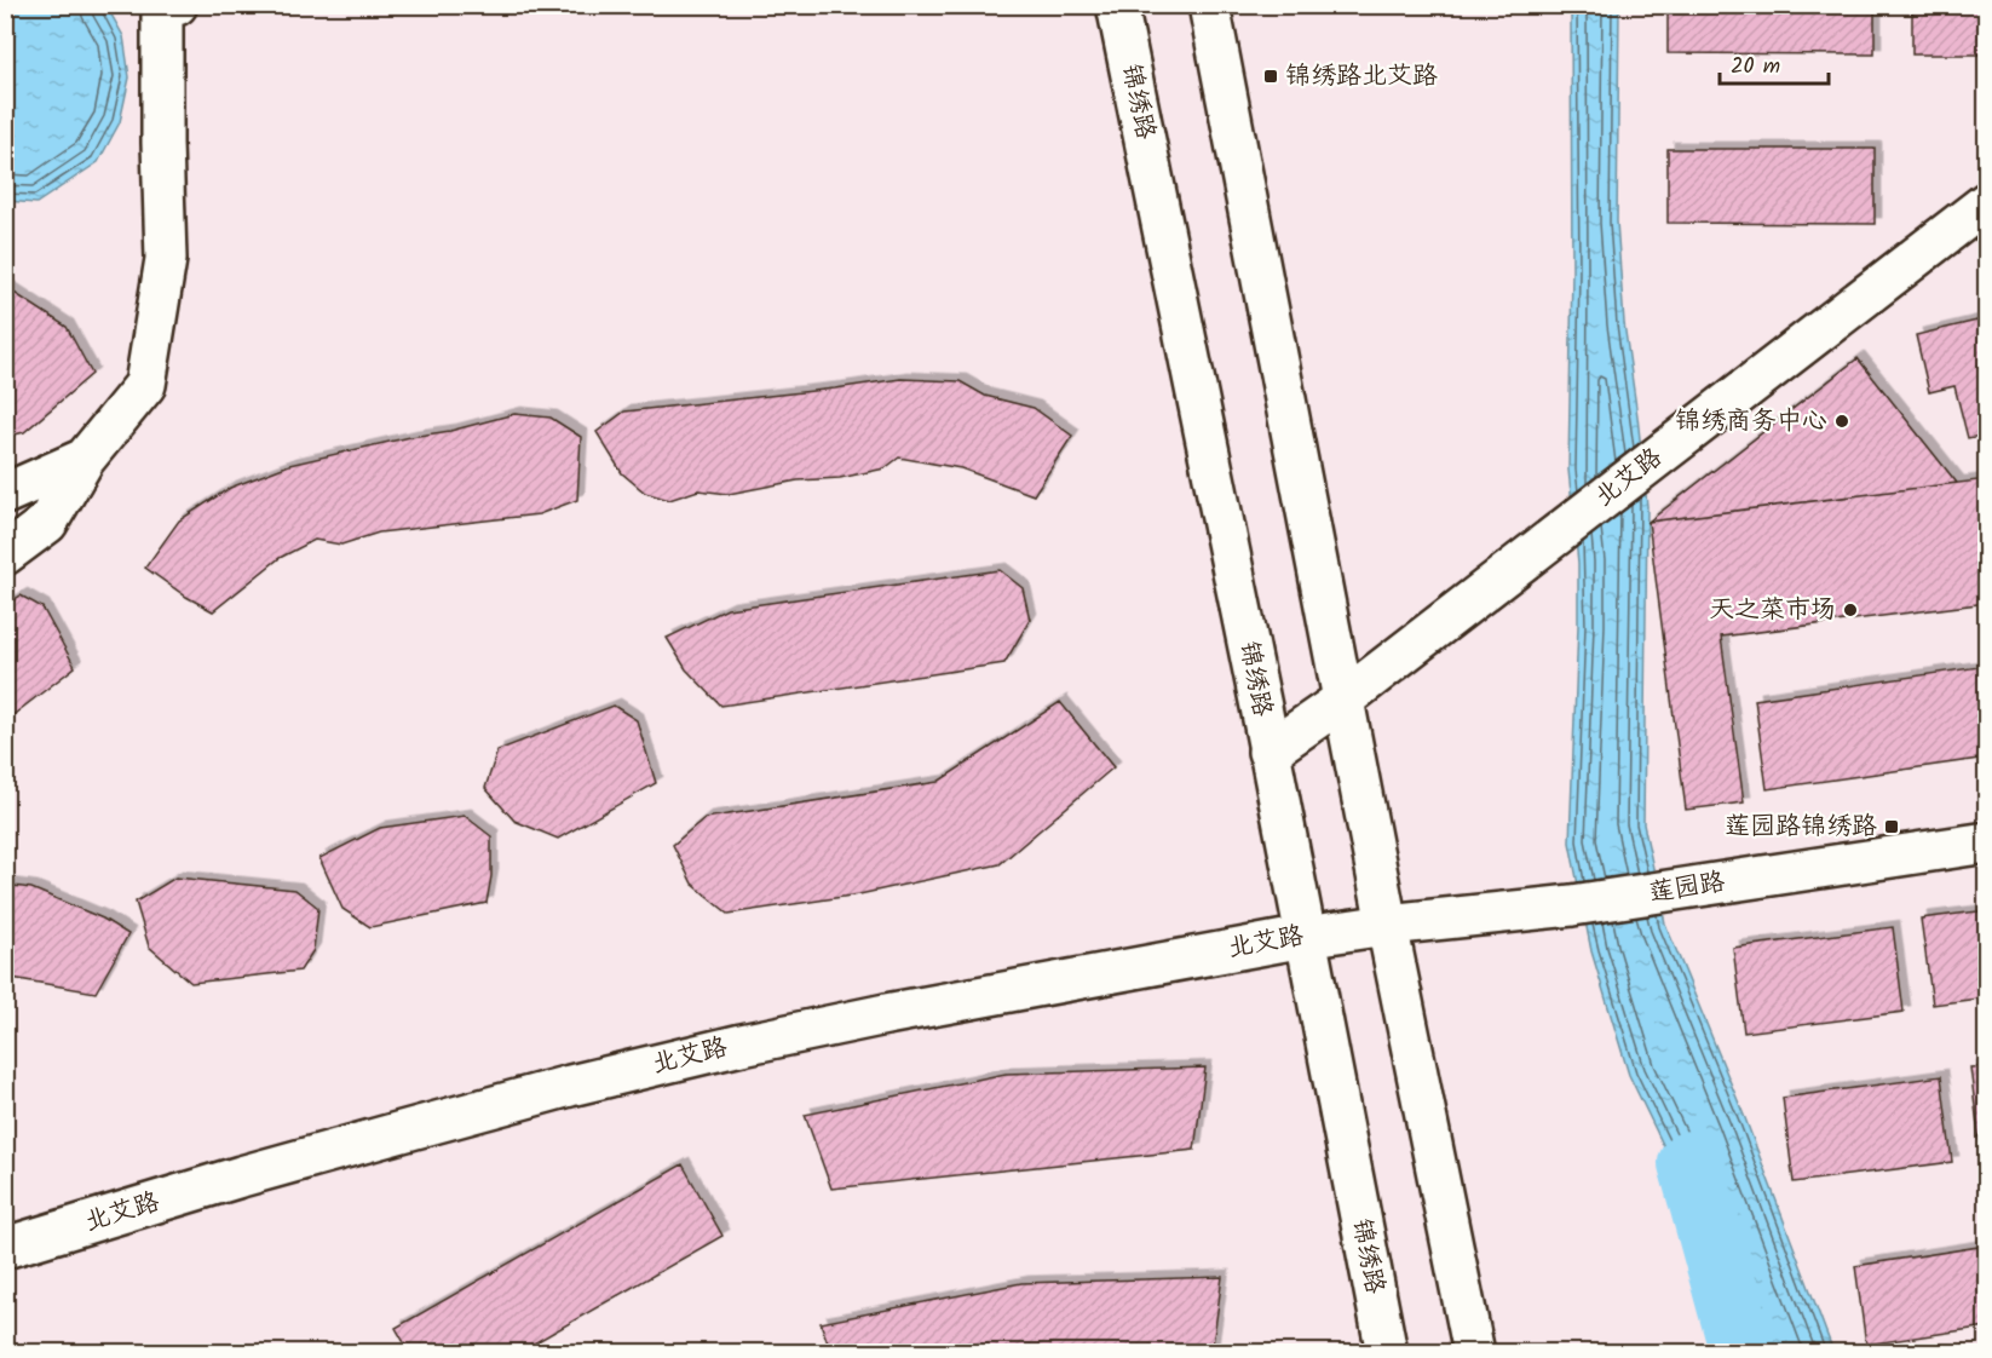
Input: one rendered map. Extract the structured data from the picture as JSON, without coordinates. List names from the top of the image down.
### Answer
{
  "streets": {
    "street": ["锦绣路", "北艾路", "莲园路"]
  },
  "crossings": [
    ["锦绣路", "北艾路"],
    ["北艾路", "莲园路"]
  ],
  "places": {
    "transit": ["锦绣路北艾路", "莲园路锦绣路"],
    "other": ["锦绣商务中心", "天之菜市场"]
  },
  "scale_bar": "20 m"
}
